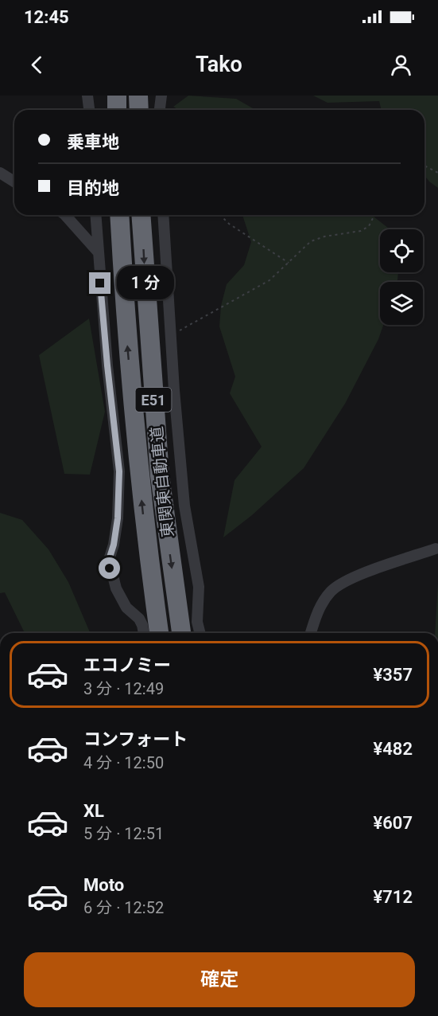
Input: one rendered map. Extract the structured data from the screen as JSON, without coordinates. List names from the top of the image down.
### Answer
{
  "streets": {
    "highway": ["E51", "東関東自動車道"]
  },
  "page": {
    "status": "12:45",
    "header": "Tako",
    "banner": ["乗車地", "目的地"],
    "bubble": "1 分",
    "list": [
      {
        "name": "エコノミー",
        "note": "3 分 · 12:49",
        "value": "¥357"
      },
      {
        "name": "コンフォート",
        "note": "4 分 · 12:50",
        "value": "¥482"
      },
      {
        "name": "XL",
        "note": "5 分 · 12:51",
        "value": "¥607"
      },
      {
        "name": "Moto",
        "note": "6 分 · 12:52",
        "value": "¥712"
      }
    ],
    "buttons": "確定"
  }
}
